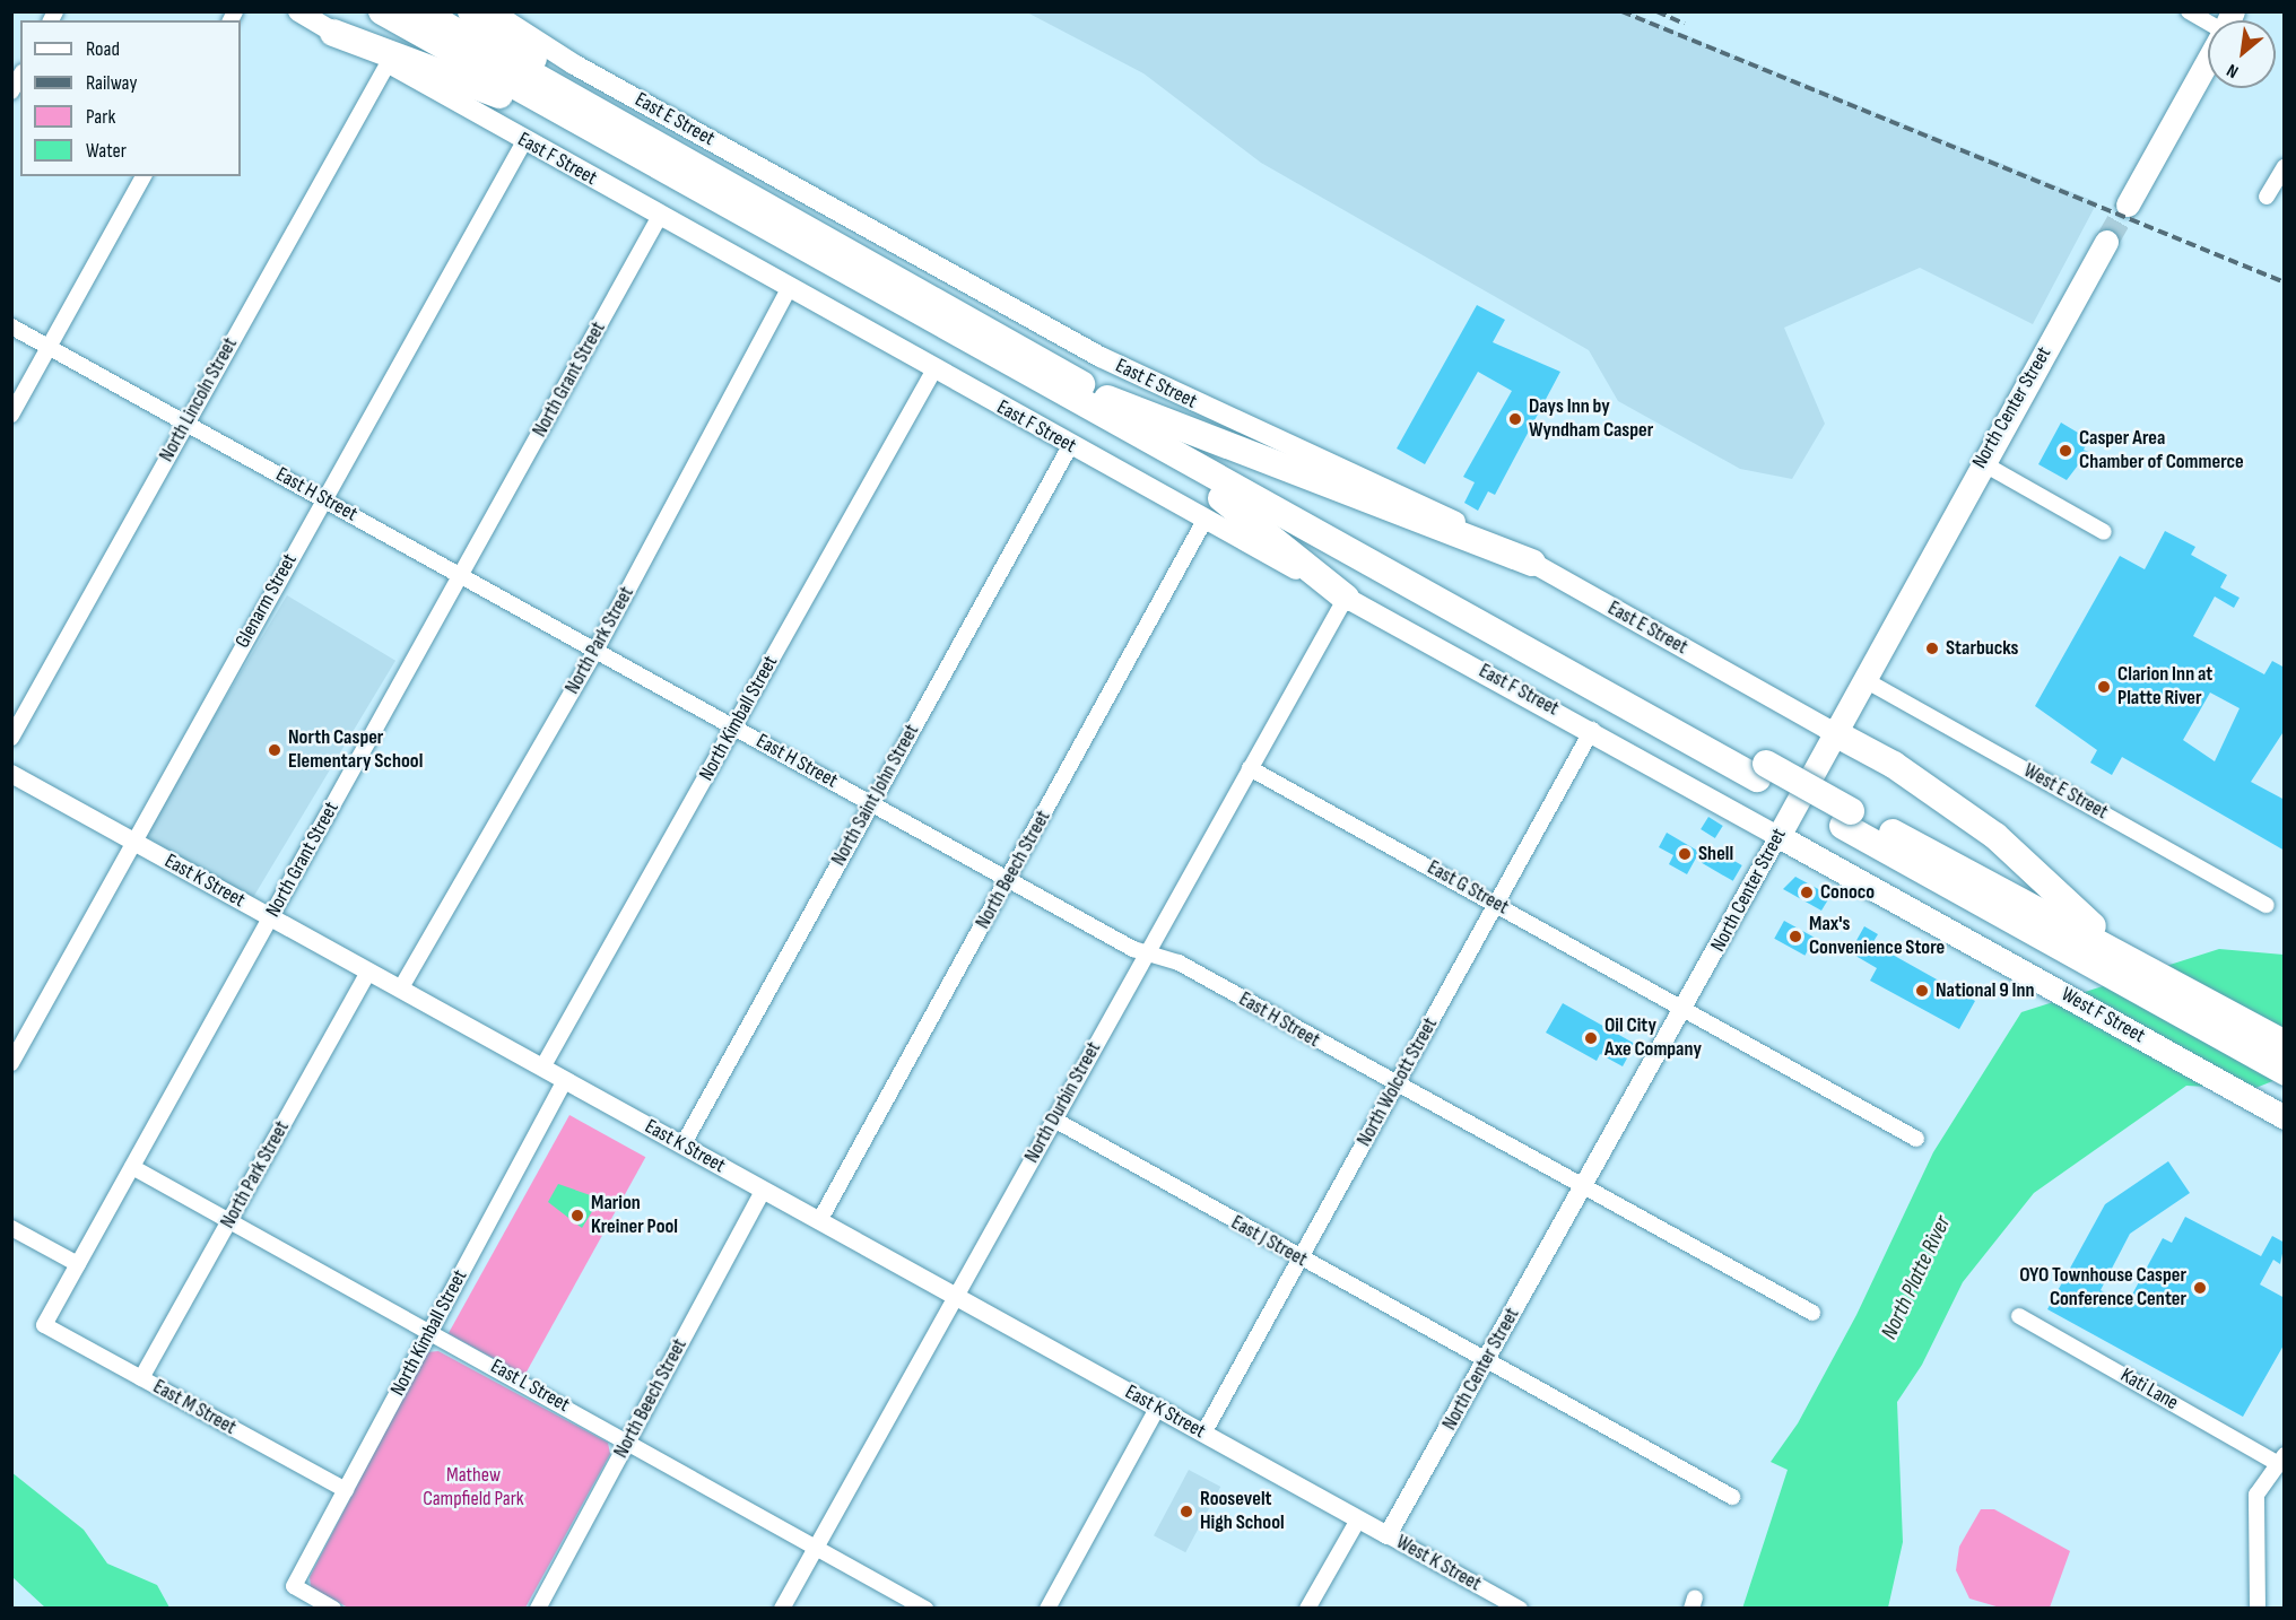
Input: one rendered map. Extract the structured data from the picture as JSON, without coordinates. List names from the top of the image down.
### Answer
{
  "streets": {
    "main road": [
      "East E Street",
      "East F Street",
      "North Center Street",
      "West F Street"
    ],
    "street": [
      "North Grant Street",
      "North Lincoln Street",
      "East H Street",
      "Glenarm Street",
      "North Park Street",
      "North Kimball Street",
      "West E Street",
      "North Saint John Street",
      "North Beech Street",
      "East K Street",
      "East G Street",
      "North Wolcott Street",
      "North Durbin Street",
      "East J Street",
      "East L Street",
      "Kati Lane",
      "East M Street",
      "West K Street"
    ]
  },
  "crossings": [
    ["East E Street", "North Center Street"],
    ["East F Street", "North Grant Street"],
    ["East F Street", "North Lincoln Street"],
    ["East F Street", "North Center Street"],
    ["East F Street", "Glenarm Street"],
    ["East F Street", "North Park Street"],
    ["East F Street", "North Kimball Street"],
    ["East F Street", "North Saint John Street"],
    ["East F Street", "North Beech Street"],
    ["East F Street", "West F Street"],
    ["East F Street", "North Wolcott Street"],
    ["East F Street", "North Durbin Street"],
    ["North Grant Street", "East H Street"],
    ["North Grant Street", "East K Street"],
    ["North Grant Street", "East L Street"],
    ["North Grant Street", "East M Street"],
    ["North Lincoln Street", "East H Street"],
    ["North Center Street", "East H Street"],
    ["North Center Street", "West E Street"],
    ["North Center Street", "East G Street"],
    ["North Center Street", "West F Street"],
    ["North Center Street", "East J Street"],
    ["North Center Street", "West K Street"],
    ["East H Street", "Glenarm Street"],
    ["East H Street", "North Park Street"],
    ["East H Street", "North Kimball Street"],
    ["East H Street", "North Saint John Street"],
    ["East H Street", "North Beech Street"],
    ["East H Street", "North Wolcott Street"],
    ["East H Street", "North Durbin Street"],
    ["Glenarm Street", "East K Street"],
    ["North Park Street", "East K Street"],
    ["North Park Street", "East L Street"],
    ["North Park Street", "East M Street"],
    ["North Kimball Street", "East K Street"],
    ["North Kimball Street", "East L Street"],
    ["North Kimball Street", "East M Street"],
    ["North Saint John Street", "East K Street"],
    ["North Beech Street", "East K Street"],
    ["North Beech Street", "East L Street"],
    ["East K Street", "North Wolcott Street"],
    ["East K Street", "North Durbin Street"],
    ["East K Street", "West K Street"],
    ["East G Street", "North Wolcott Street"],
    ["East G Street", "North Durbin Street"],
    ["North Wolcott Street", "East J Street"],
    ["North Durbin Street", "East J Street"],
    ["North Durbin Street", "East L Street"]
  ],
  "water": ["North Platte River"],
  "parks": ["Mathew Campfield Park"],
  "places": [
    "Days Inn by Wyndham Casper",
    "Casper Area Chamber of Commerce",
    "Starbucks",
    "Clarion Inn at Platte River",
    "North Casper Elementary School",
    "Shell",
    "Conoco",
    "Max's Convenience Store",
    "National 9 Inn",
    "Oil City Axe Company",
    "Marion Kreiner Pool",
    "OYO Townhouse Casper Conference Center",
    "Roosevelt High School"
  ],
  "legend": [
    "Road",
    "Railway",
    "Park",
    "Water"
  ],
  "north": "bottom left"
}
